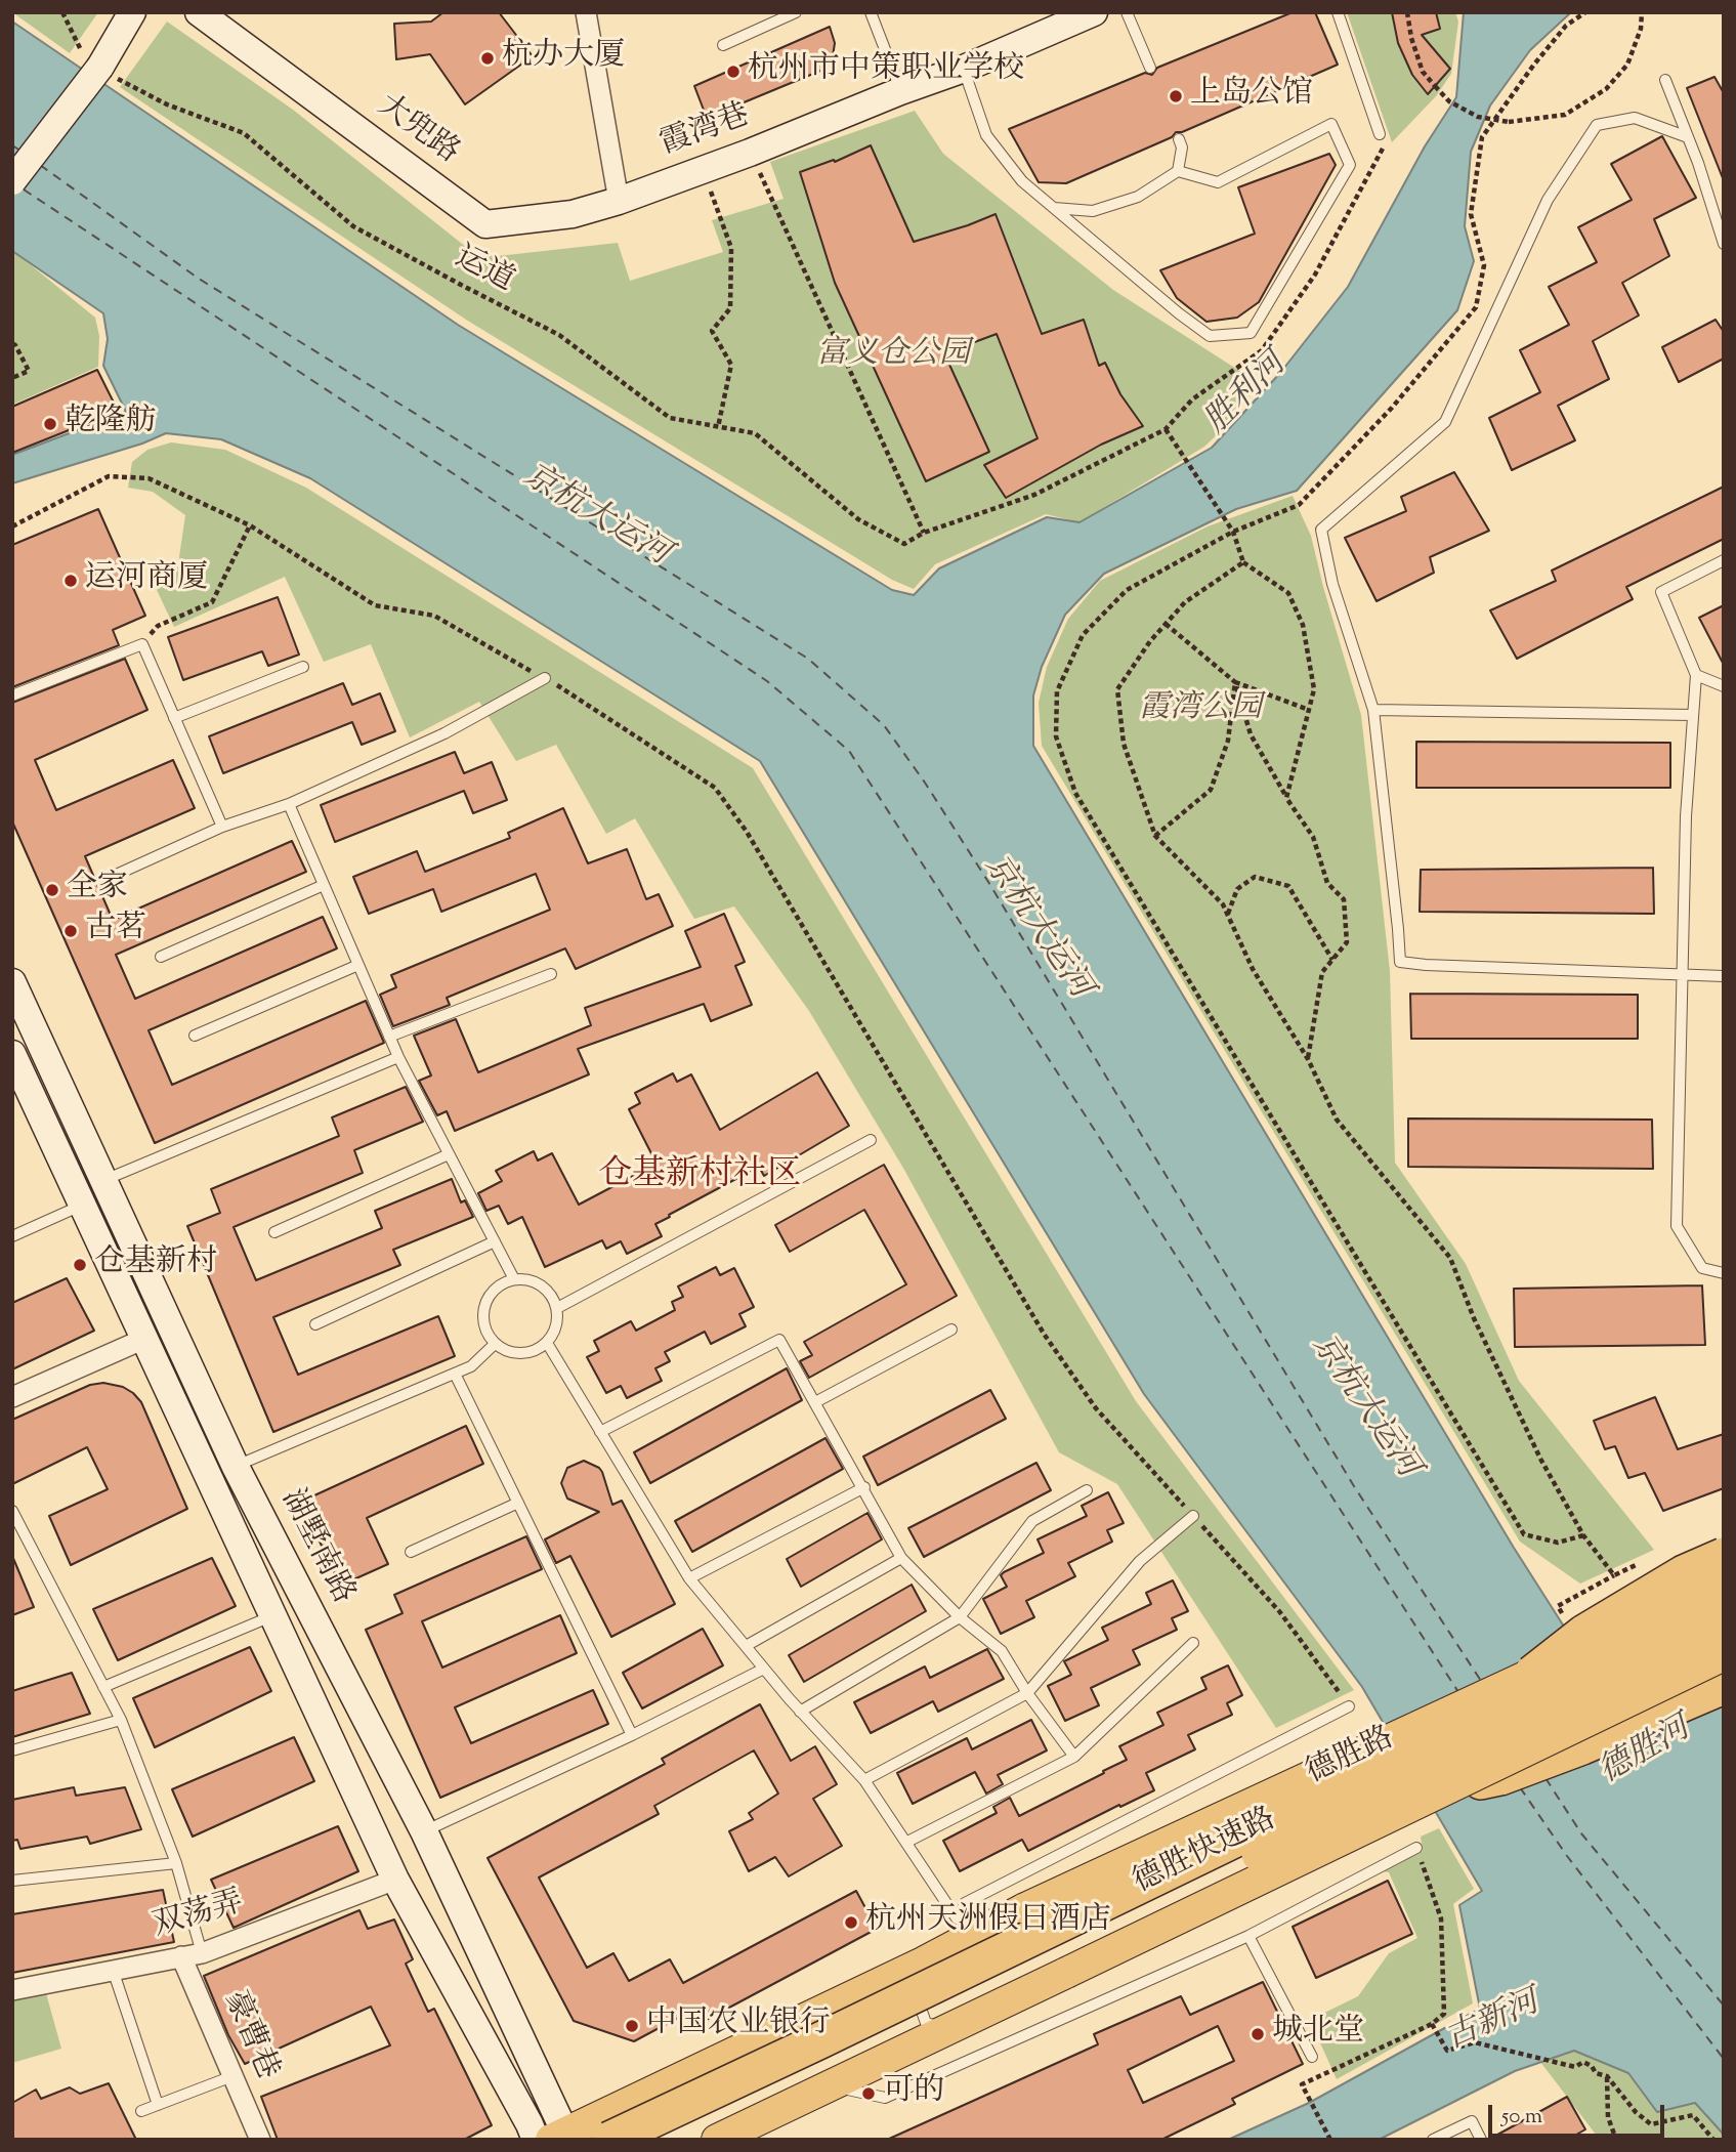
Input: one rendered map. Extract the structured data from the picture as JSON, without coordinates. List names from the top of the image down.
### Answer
{
  "streets": {
    "highway": ["德胜快速路"],
    "main road": [
      "大兜路",
      "霞湾巷",
      "湖墅南路",
      "德胜路"
    ],
    "street": ["双荡弄", "豪曹巷"],
    "path": ["运道"]
  },
  "crossings": [
    ["大兜路", "霞湾巷"],
    ["湖墅南路", "德胜路"],
    ["双荡弄", "豪曹巷"]
  ],
  "districts": ["仓基新村社区"],
  "water": [
    "胜利河",
    "京杭大运河",
    "德胜河",
    "古新河"
  ],
  "parks": ["富义仓公园", "霞湾公园"],
  "places": [
    "杭办大厦",
    "杭州市中策职业学校",
    "上岛公馆",
    "乾隆舫",
    "运河商厦",
    "全家",
    "古茗",
    "仓基新村",
    "杭州天洲假日酒店",
    "中国农业银行",
    "城北堂",
    "可的"
  ],
  "scale_bar": "50 m"
}
